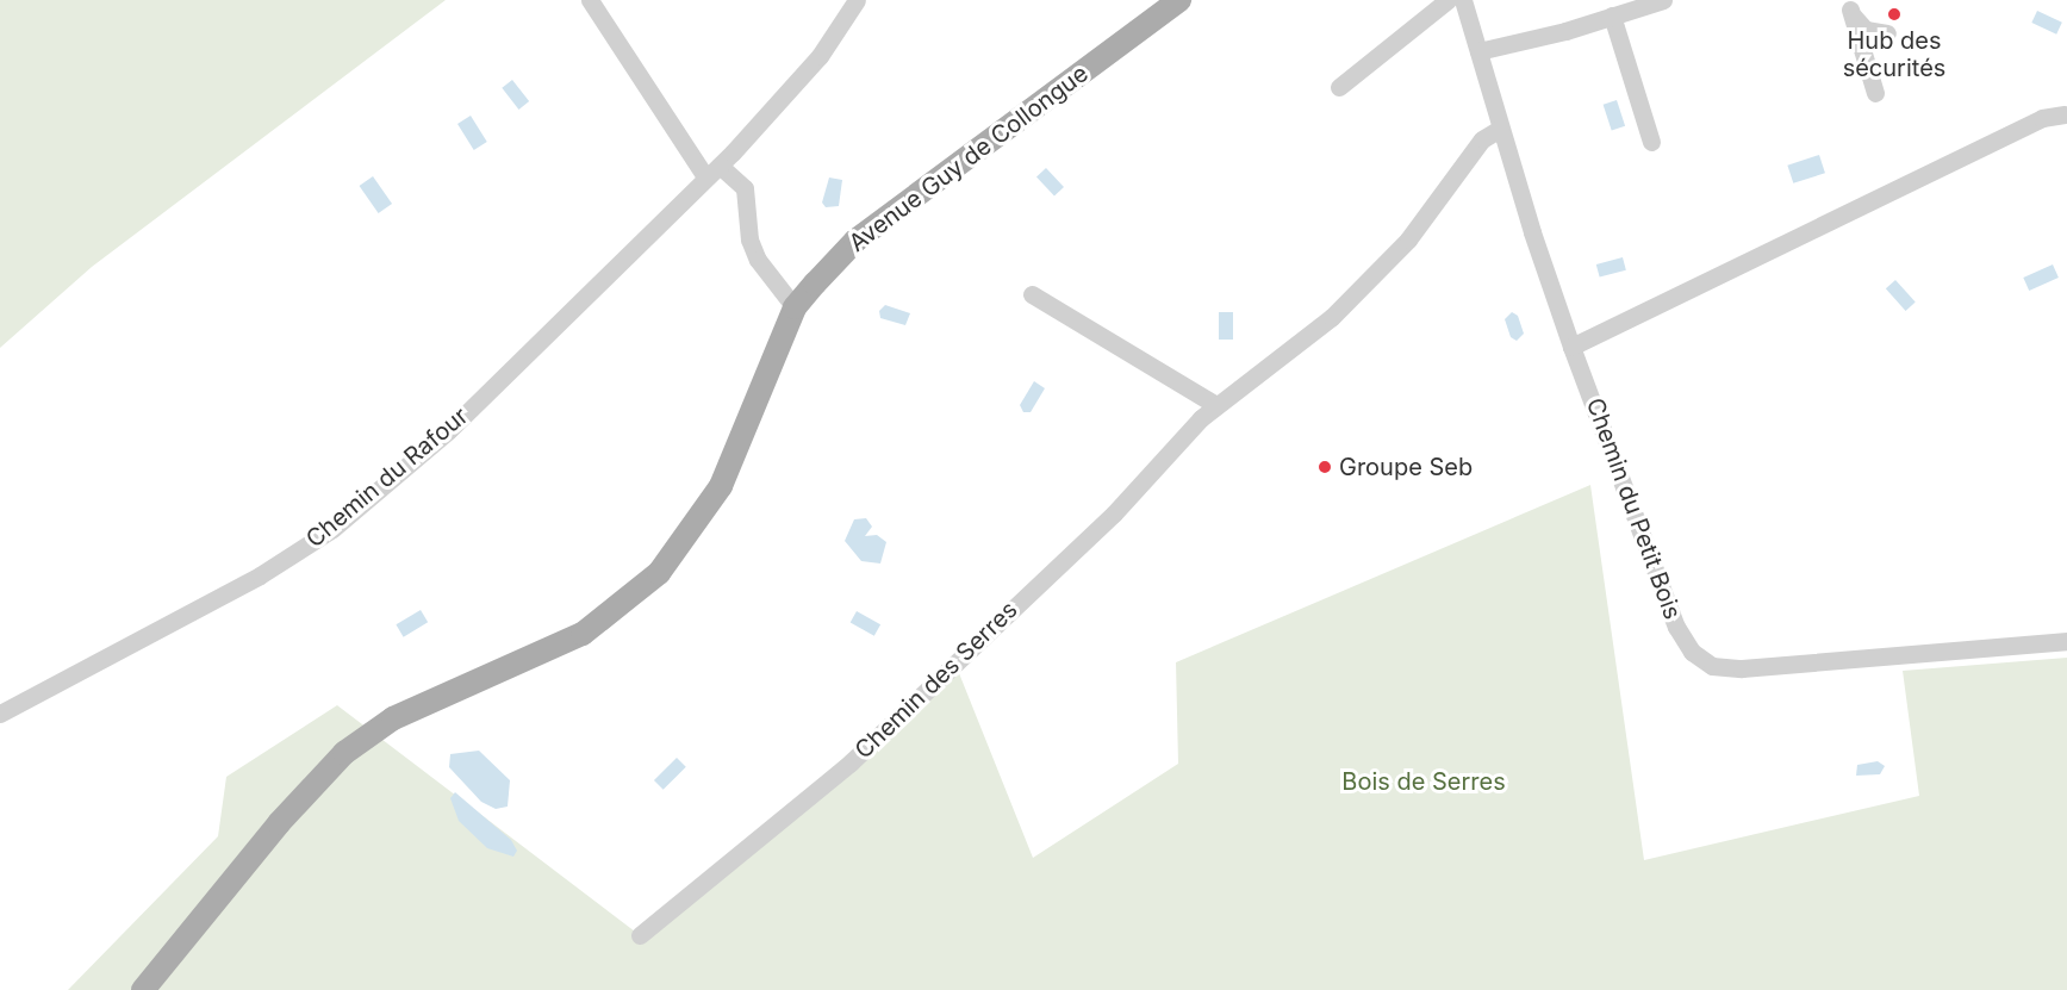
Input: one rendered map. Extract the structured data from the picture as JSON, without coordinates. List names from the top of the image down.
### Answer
{
  "streets": {
    "main road": ["Avenue Guy de Collongue"],
    "street": ["Chemin du Rafour", "Chemin du Petit Bois", "Chemin des Serres"]
  },
  "crossings": [
    ["Chemin du Petit Bois", "Chemin des Serres"]
  ],
  "parks": ["Bois de Serres"],
  "places": ["Hub des sécurités", "Groupe Seb"]
}
